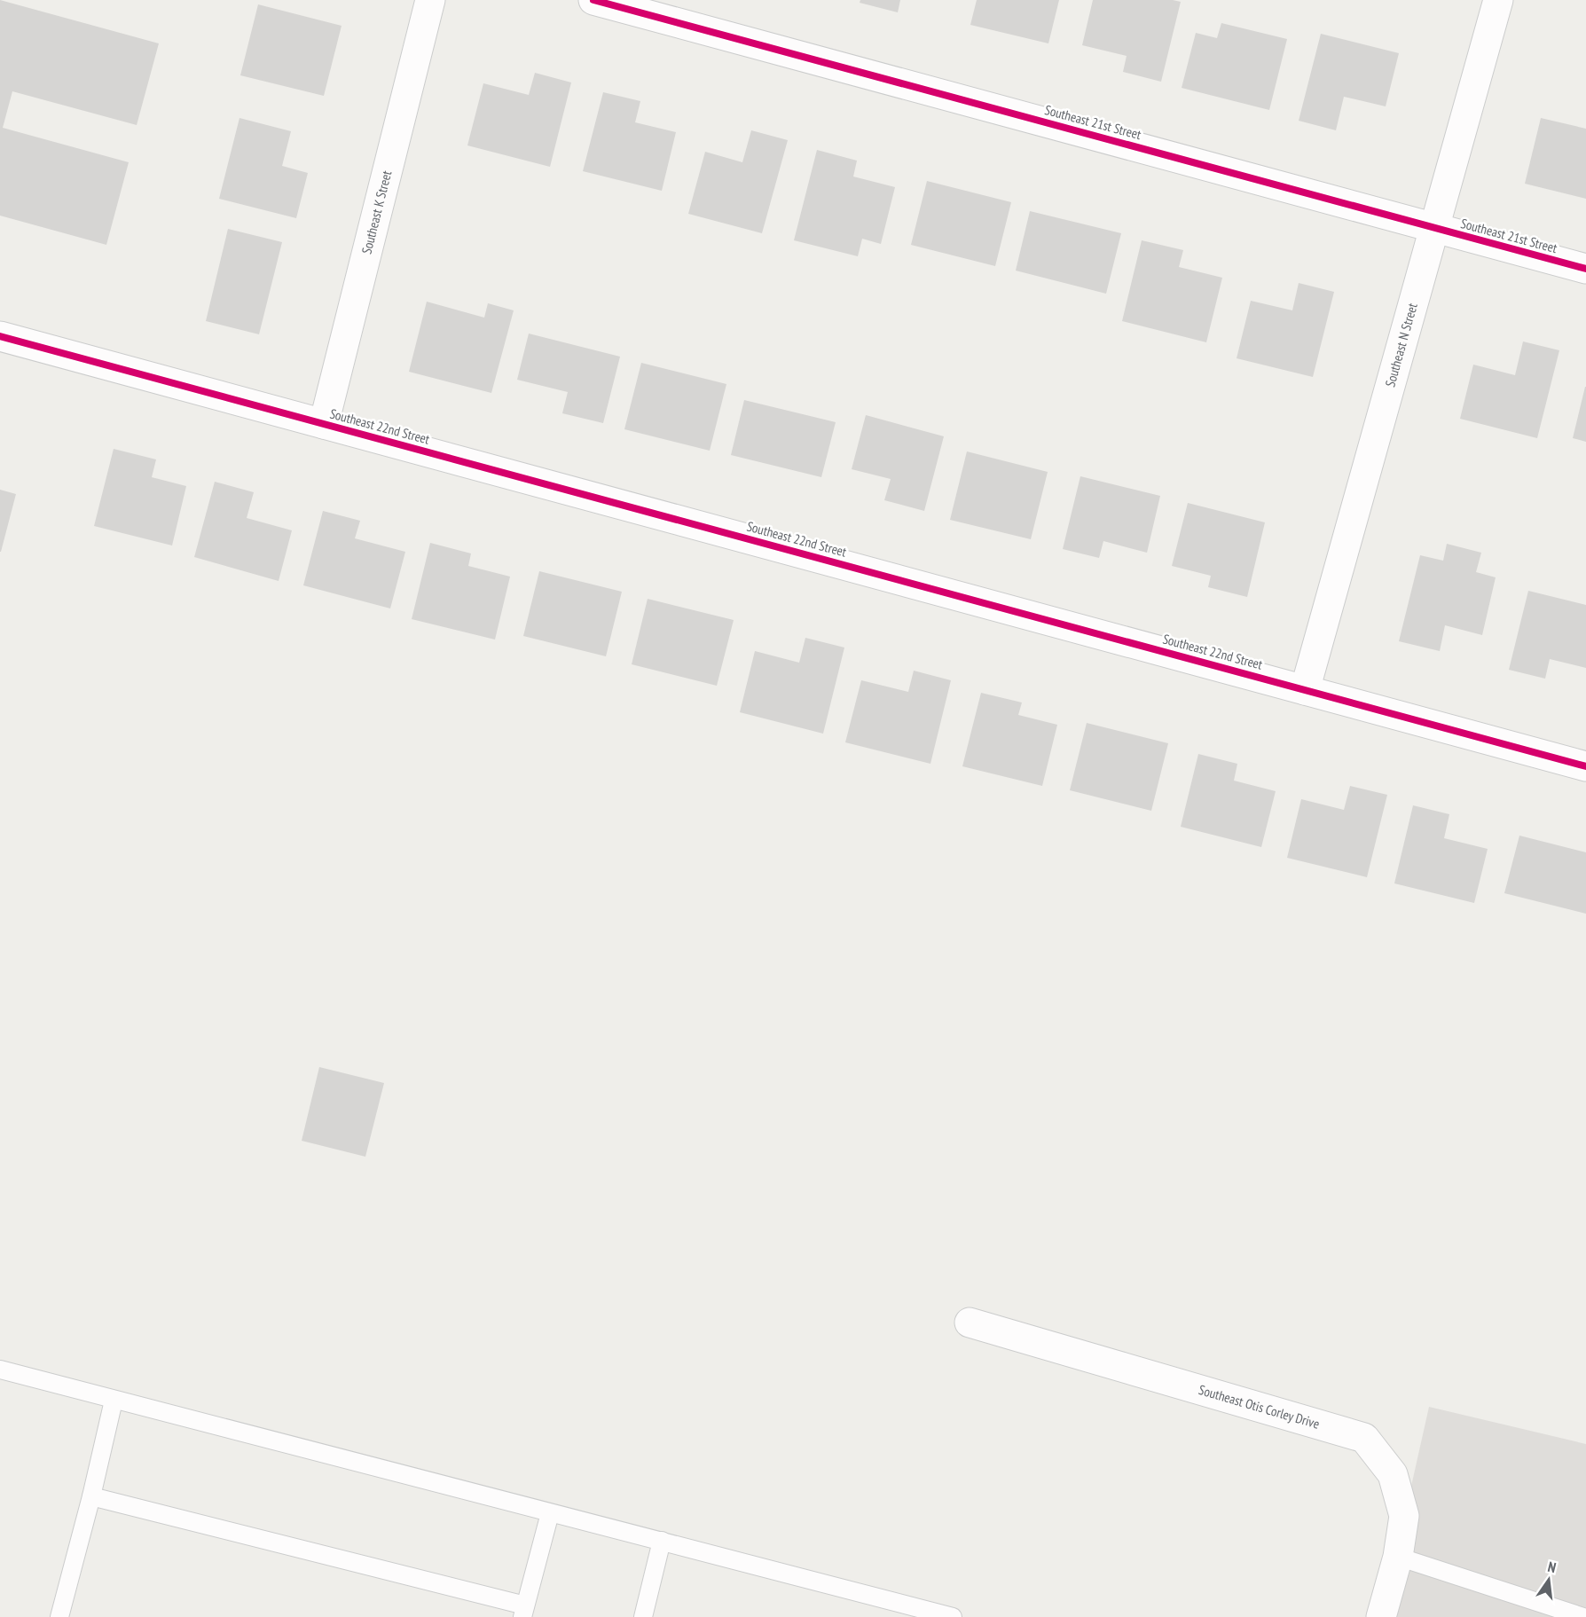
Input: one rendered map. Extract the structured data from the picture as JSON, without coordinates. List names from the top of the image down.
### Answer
{
  "streets": {
    "street": [
      "Southeast 21st Street",
      "Southeast K Street",
      "Southeast N Street",
      "Southeast 22nd Street",
      "Southeast Otis Corley Drive"
    ]
  },
  "crossings": [
    ["Southeast 21st Street", "Southeast N Street"],
    ["Southeast K Street", "Southeast 22nd Street"],
    ["Southeast N Street", "Southeast 22nd Street"]
  ],
  "north": "top"
}
